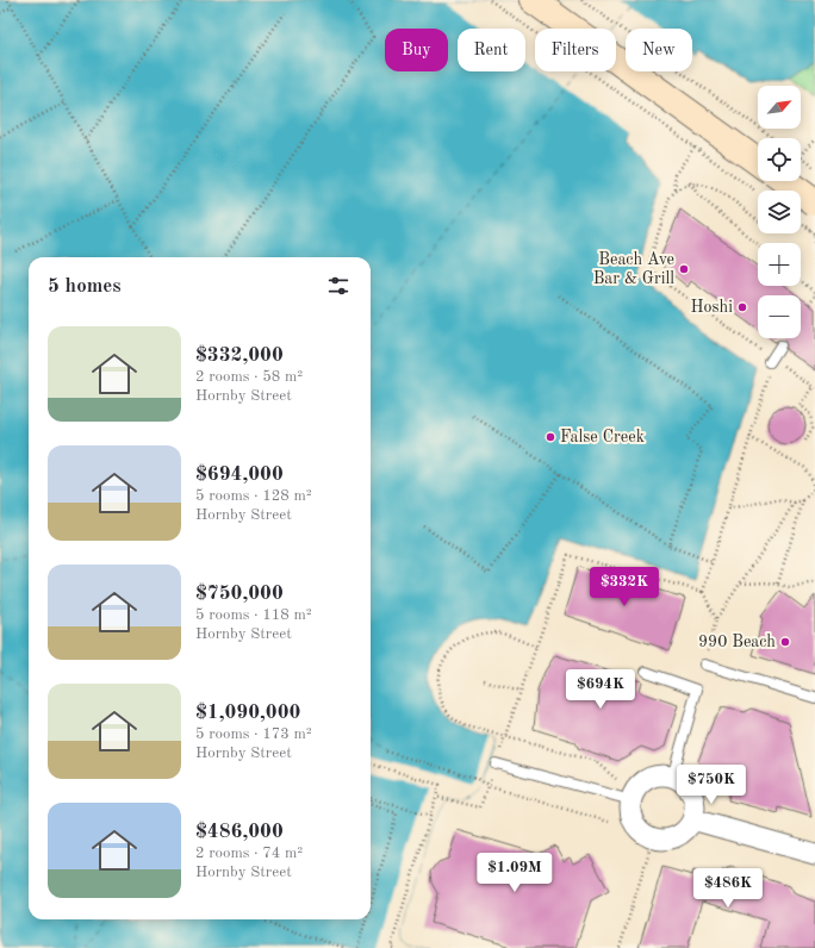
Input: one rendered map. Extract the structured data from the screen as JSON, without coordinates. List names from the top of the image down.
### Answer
{
  "places": [
    "Beach Ave Bar & Grill",
    "Hoshi",
    "False Creek",
    "990 Beach"
  ],
  "north": "top right",
  "page": {
    "chip": [
      "Buy",
      "Rent",
      "Filters",
      "New"
    ],
    "map_buttons": ["+", "−"],
    "heading": "5 homes",
    "list": [
      {
        "name": "$332,000",
        "note": "2 rooms · 58 m² · Hornby Street"
      },
      {
        "name": "$694,000",
        "note": "5 rooms · 128 m² · Hornby Street"
      },
      {
        "name": "$750,000",
        "note": "5 rooms · 118 m² · Hornby Street"
      },
      {
        "name": "$1,090,000",
        "note": "5 rooms · 173 m² · Hornby Street"
      },
      {
        "name": "$486,000",
        "note": "2 rooms · 74 m² · Hornby Street"
      }
    ],
    "price": [
      "$332K",
      "$694K",
      "$750K",
      "$1.09M",
      "$486K"
    ]
  }
}
